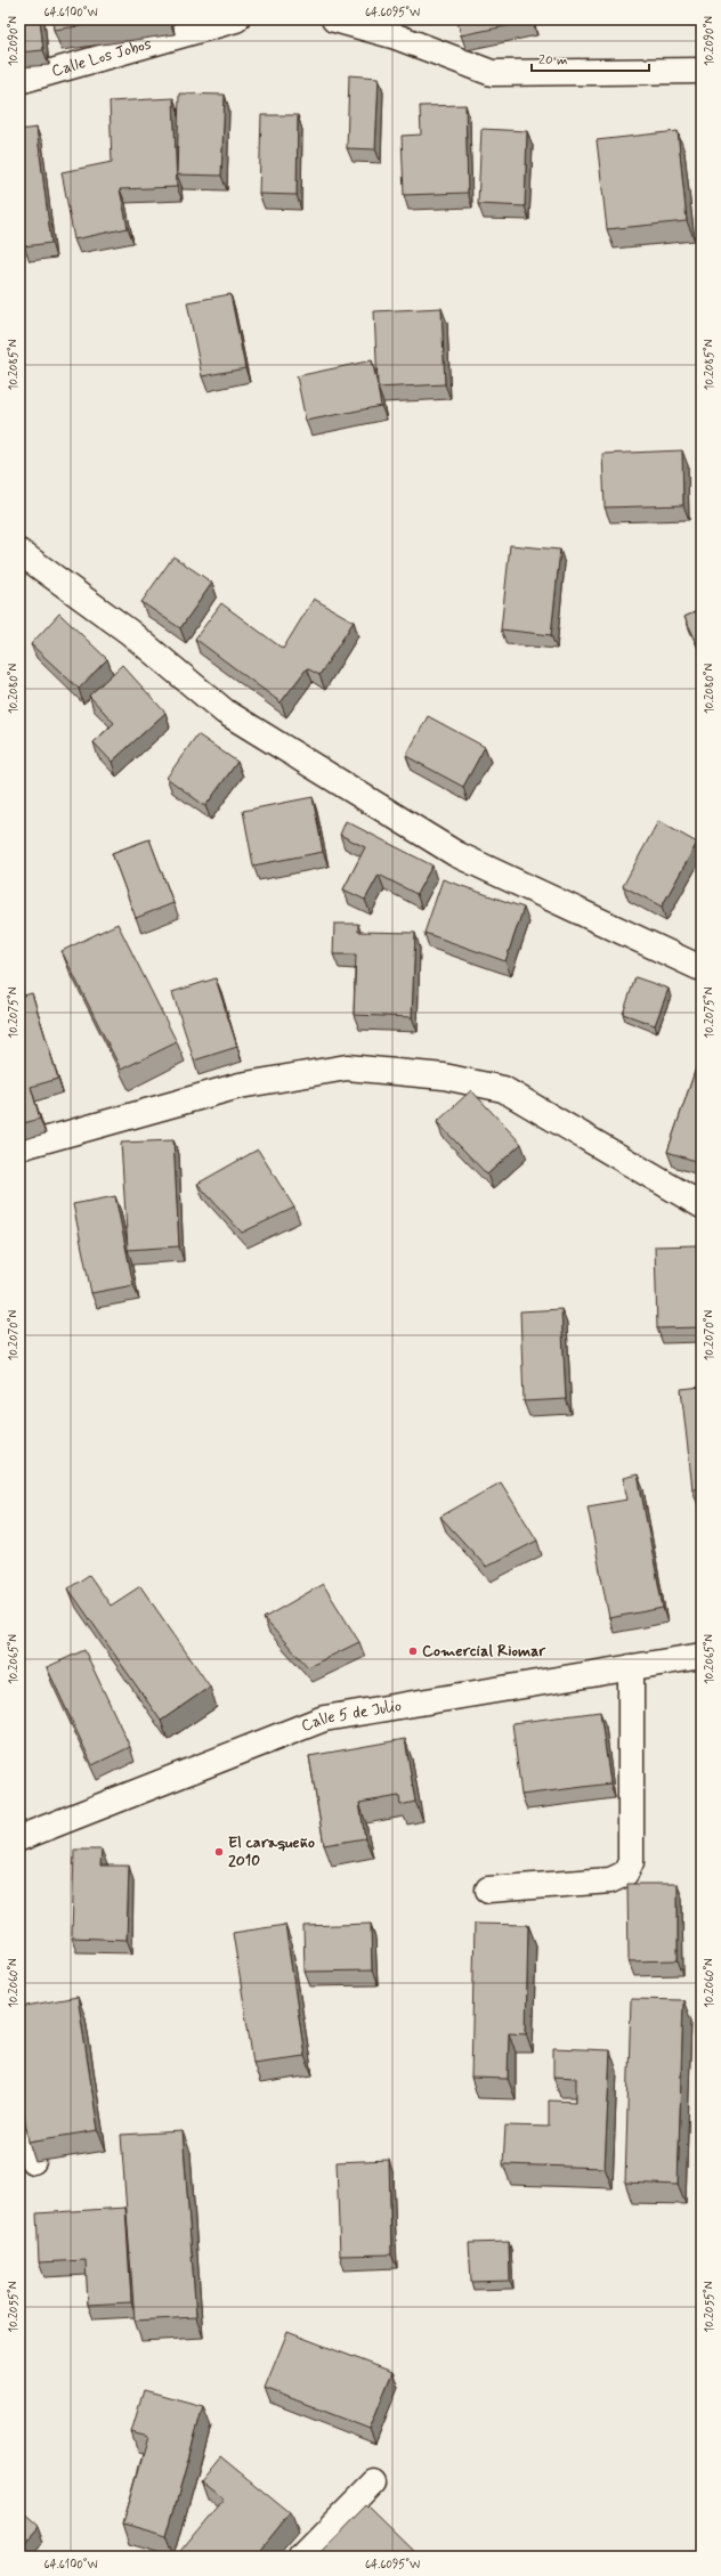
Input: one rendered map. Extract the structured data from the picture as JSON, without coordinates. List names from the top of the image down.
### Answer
{
  "streets": {
    "street": ["Calle Los Jobos", "Calle 5 de Julio"]
  },
  "places": ["Comercial Riomar", "El caraqueño 2010"],
  "scale_bar": "20 m",
  "coordinates": [
    "64.6100°W",
    "64.6095°W",
    "10.2090°N",
    "10.2085°N",
    "10.2080°N",
    "10.2075°N",
    "10.2070°N",
    "10.2065°N",
    "10.2060°N",
    "10.2055°N"
  ]
}
